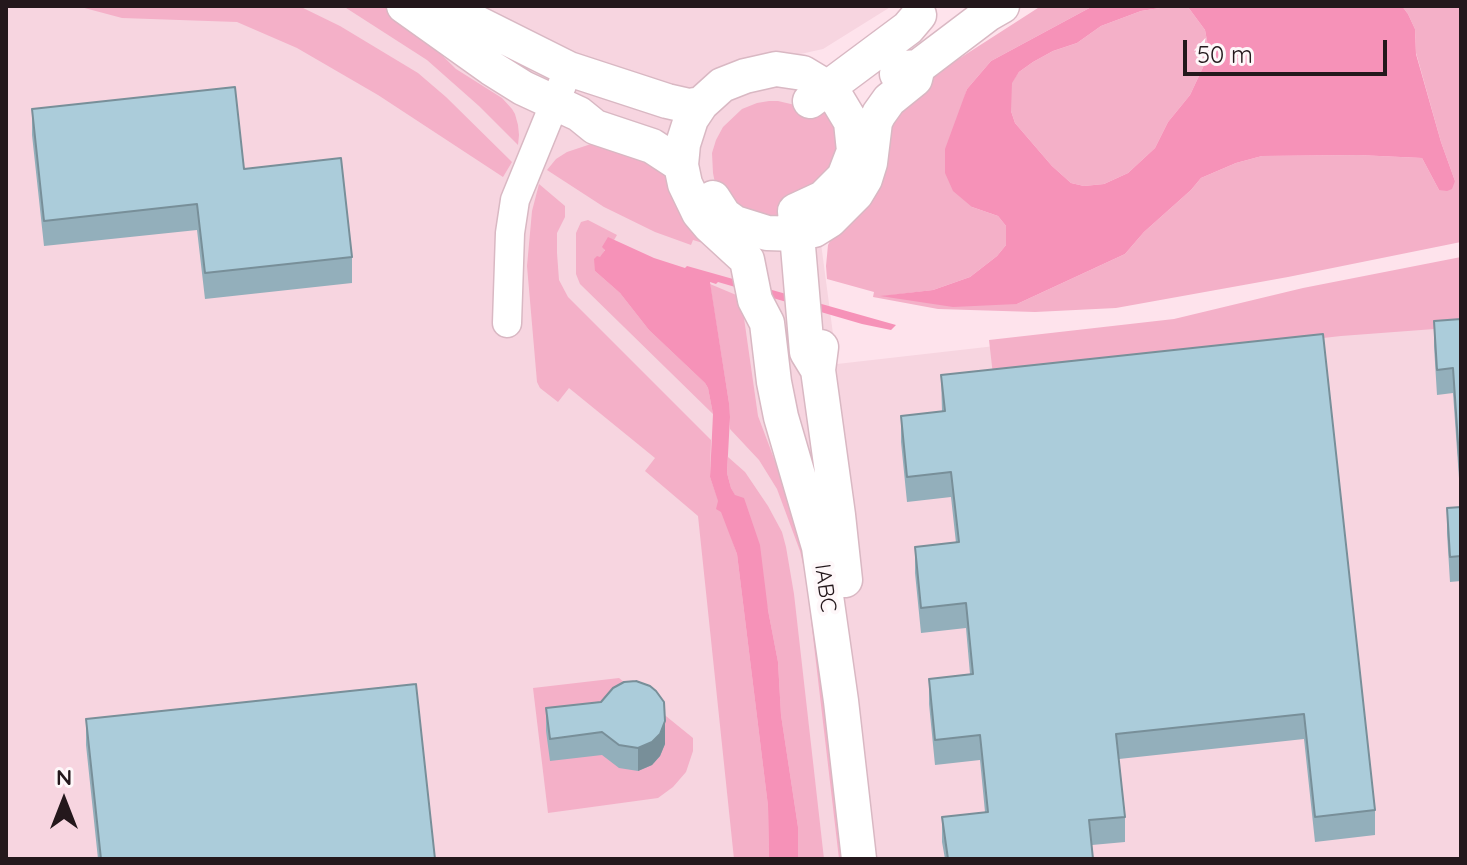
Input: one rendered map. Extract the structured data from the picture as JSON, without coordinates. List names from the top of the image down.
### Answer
{
  "streets": {
    "street": ["IABC"]
  },
  "scale_bar": "50 m",
  "north": "top"
}
